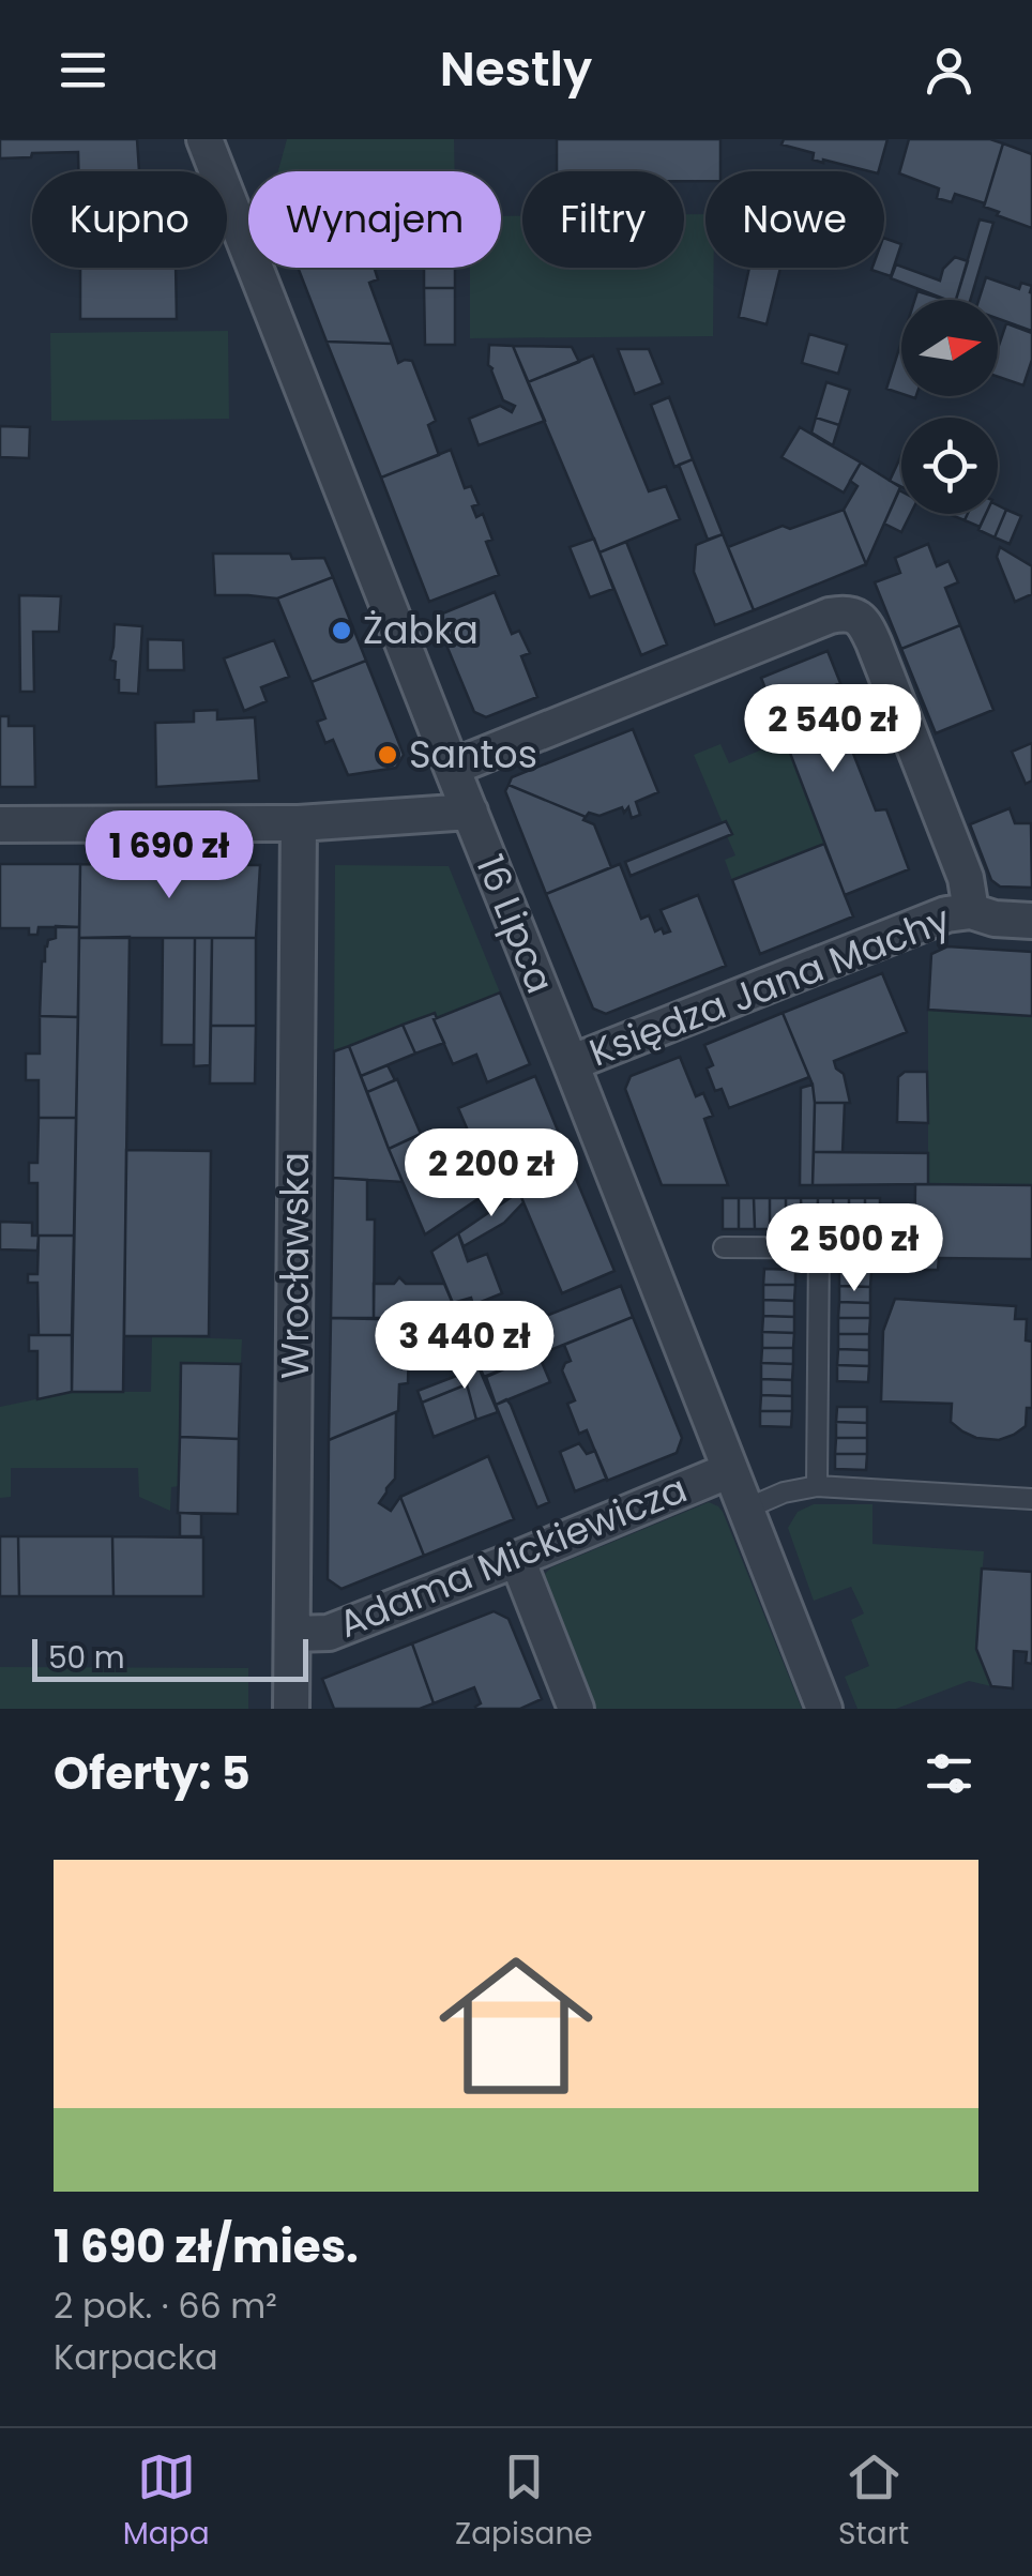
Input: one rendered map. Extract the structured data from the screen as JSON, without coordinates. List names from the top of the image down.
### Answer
{
  "streets": {
    "street": [
      "16 Lipca",
      "Księdza Jana Machy",
      "Wrocławska",
      "Adama Mickiewicza"
    ]
  },
  "crossings": [
    ["16 Lipca", "Księdza Jana Machy"],
    ["16 Lipca", "Adama Mickiewicza"],
    ["Wrocławska", "Adama Mickiewicza"]
  ],
  "places": ["Żabka", "Santos"],
  "scale_bar": "50 m",
  "north": "right",
  "page": {
    "header": "Nestly",
    "chip": [
      "Kupno",
      "Wynajem",
      "Filtry",
      "Nowe"
    ],
    "price": [
      "2 540 zł",
      "1 690 zł",
      "2 200 zł",
      "2 500 zł",
      "3 440 zł"
    ],
    "scale": "50 m",
    "heading": "Oferty: 5",
    "list": [
      {
        "name": "1 690 zł/mies.",
        "note": "2 pok. · 66 m² · Karpacka"
      }
    ],
    "tabs": ["Mapa", "Zapisane", "Start"]
  }
}
